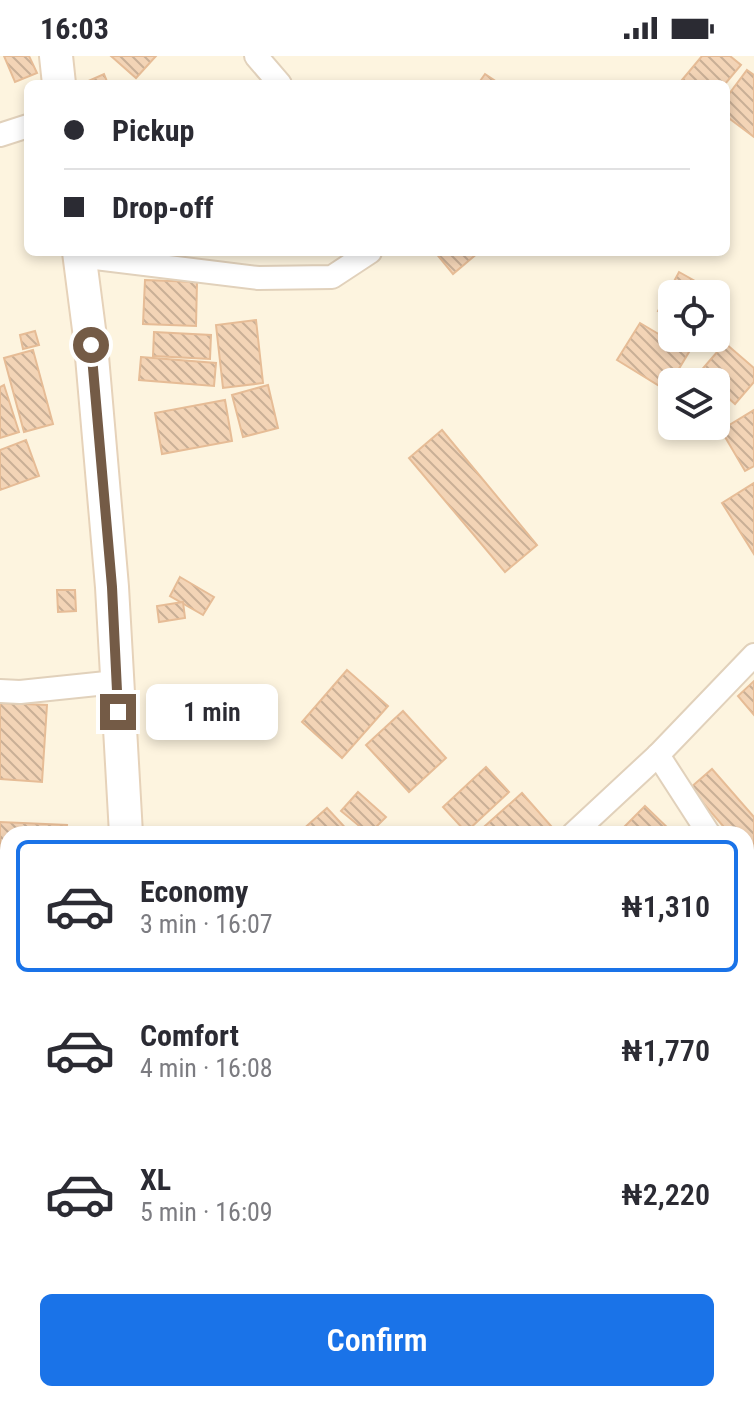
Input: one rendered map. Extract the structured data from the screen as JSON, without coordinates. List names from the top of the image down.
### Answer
{
  "page": {
    "status": "16:03",
    "banner": ["Pickup", "Drop-off"],
    "bubble": "1 min",
    "list": [
      {
        "name": "Economy",
        "note": "3 min · 16:07",
        "value": "₦1,310"
      },
      {
        "name": "Comfort",
        "note": "4 min · 16:08",
        "value": "₦1,770"
      },
      {
        "name": "XL",
        "note": "5 min · 16:09",
        "value": "₦2,220"
      }
    ],
    "buttons": "Confirm"
  }
}
